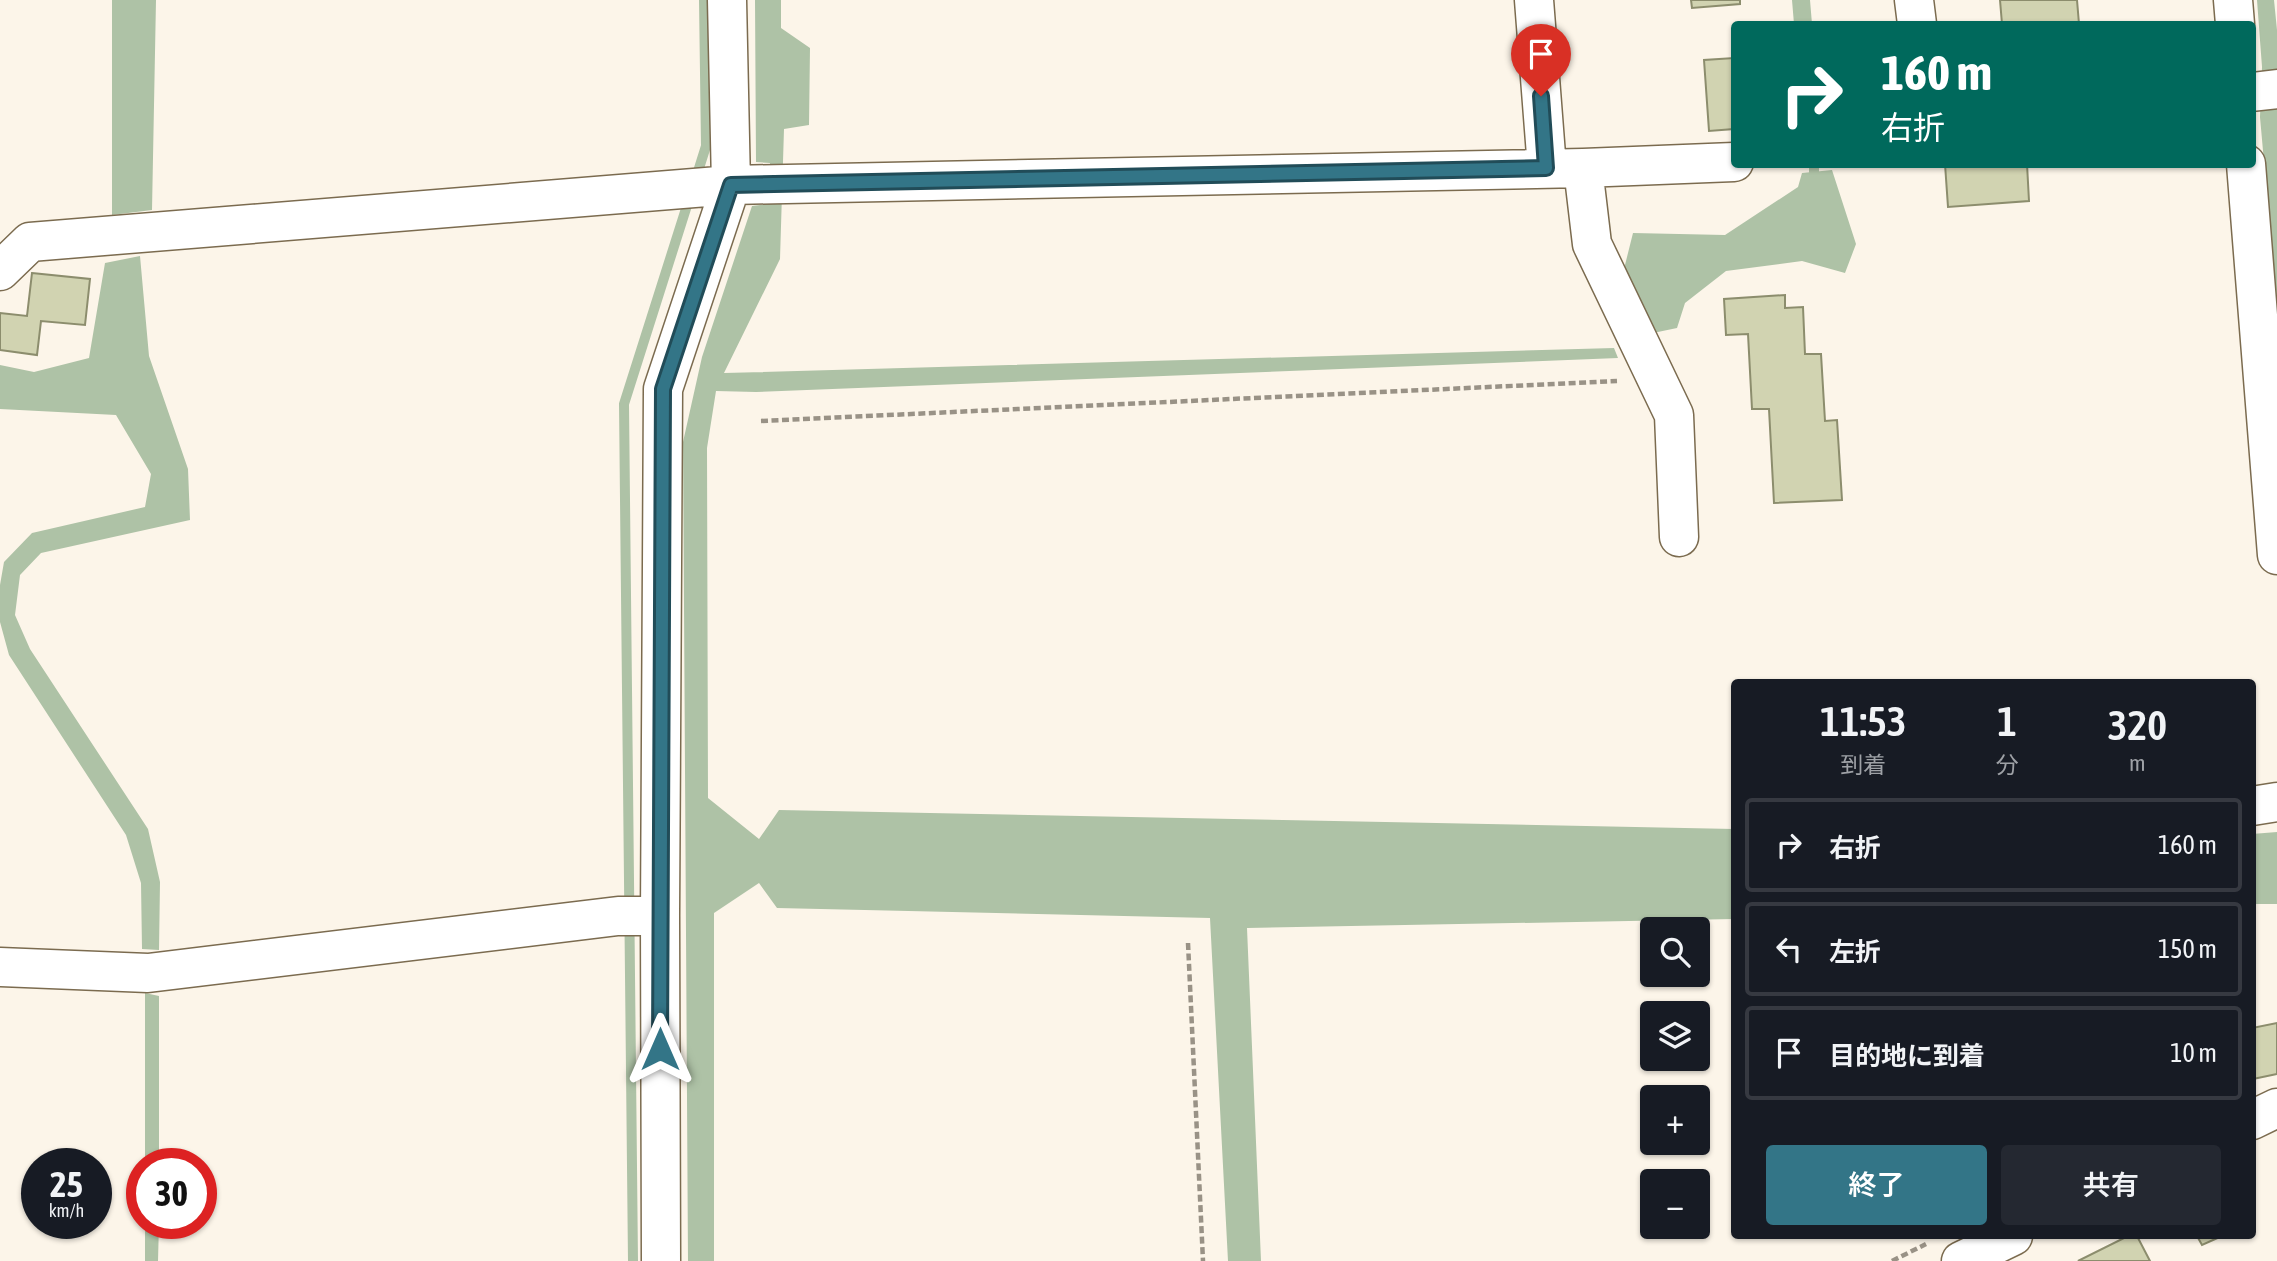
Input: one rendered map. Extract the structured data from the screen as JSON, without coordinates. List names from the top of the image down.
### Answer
{
  "page": {
    "turn": ["160 m", "右折"],
    "eta": [
      "11:53",
      "到着",
      "1",
      "分",
      "320",
      "m"
    ],
    "list": [
      {
        "name": "右折",
        "value": "160 m"
      },
      {
        "name": "左折",
        "value": "150 m"
      },
      {
        "name": "目的地に到着",
        "value": "10 m"
      }
    ],
    "map_buttons": ["+", "−"],
    "buttons": ["終了", "共有"],
    "speed": "25 km/h",
    "limit": "30"
  }
}
